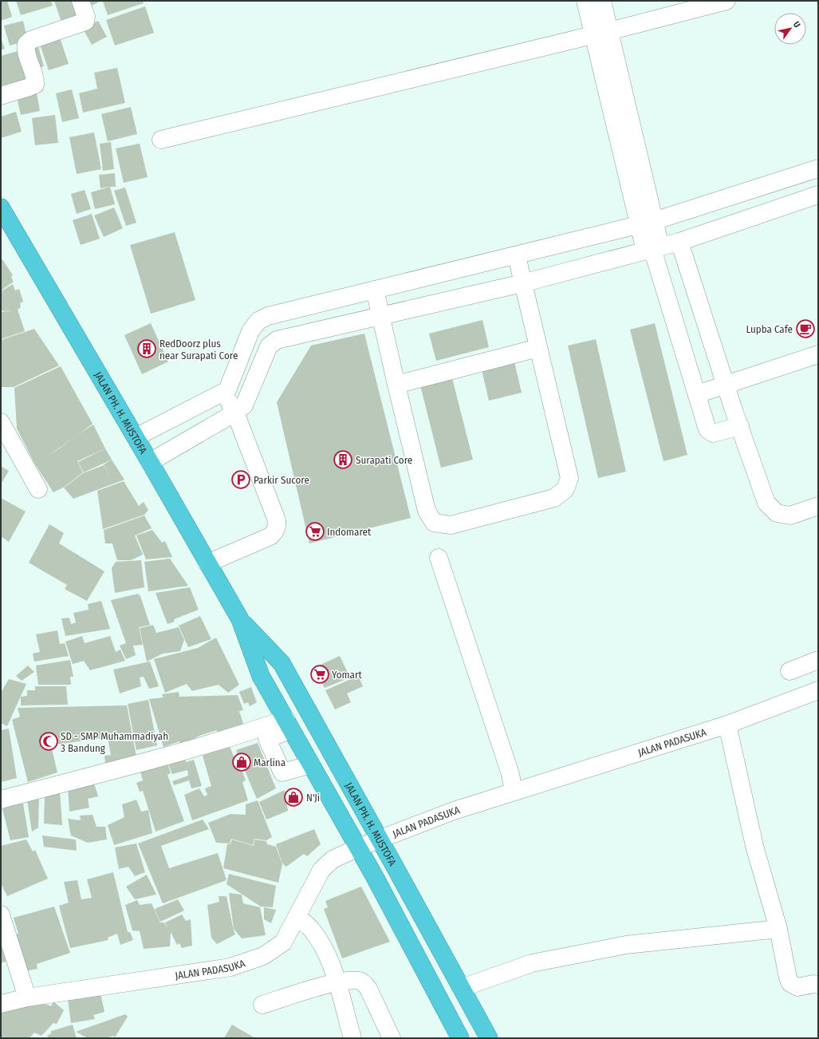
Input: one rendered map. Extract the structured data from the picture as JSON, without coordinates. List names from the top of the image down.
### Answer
{
  "streets": {
    "highway": ["JALAN PH. H. MUSTOFA"],
    "street": ["JALAN PADASUKA"]
  },
  "crossings": [
    ["JALAN PH. H. MUSTOFA", "JALAN PADASUKA"]
  ],
  "places": {
    "cafe": ["Lupba Cafe"],
    "building": ["RedDoorz plus near Surapati Core", "Surapati Core"],
    "parking": ["Parkir Sucore"],
    "supermarket": ["Indomaret", "Yomart"],
    "mosque": ["SD - SMP Muhammadiyah 3 Bandung"],
    "shop": ["Marlina", "N'Ji"]
  },
  "north": "top right"
}
